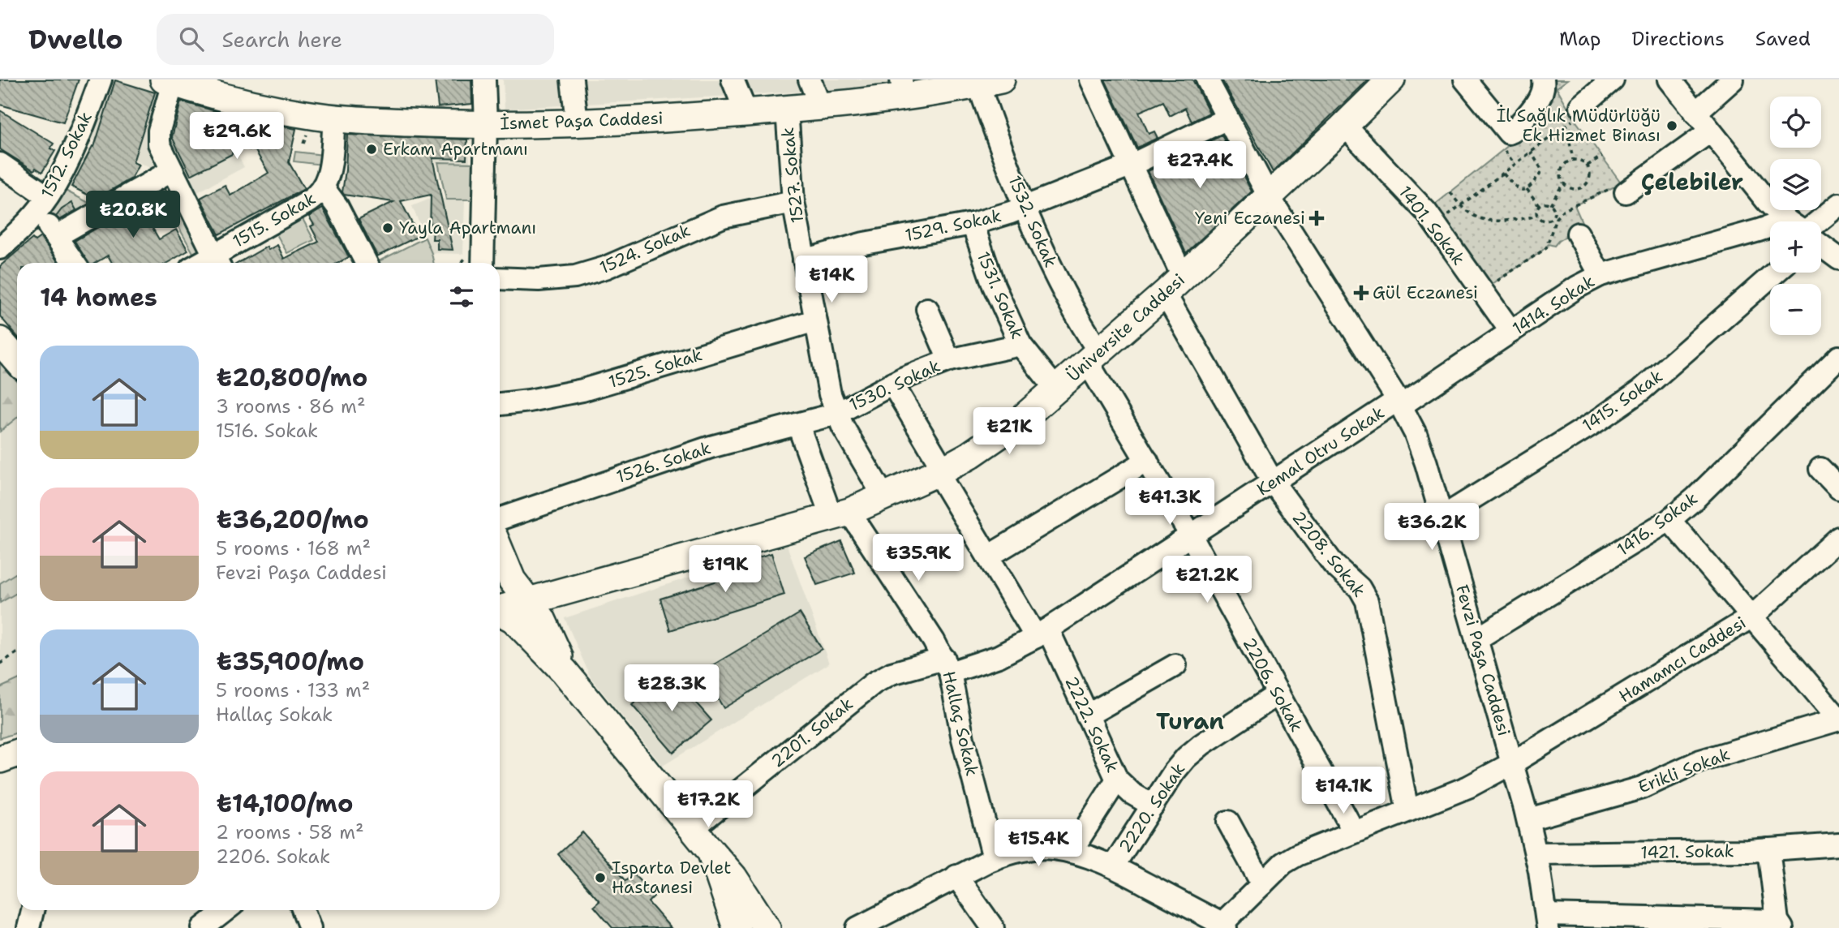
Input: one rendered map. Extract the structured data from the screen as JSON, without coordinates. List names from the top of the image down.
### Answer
{
  "streets": {
    "main road": ["İsmet Paşa Caddesi", "Üniversite Caddesi"],
    "street": [
      "1512. Sokak",
      "1527. Sokak",
      "1515. Sokak",
      "1532. Sokak",
      "1529. Sokak",
      "1401. Sokak",
      "1524. Sokak",
      "1531. Sokak",
      "1414. Sokak",
      "1525. Sokak",
      "1530. Sokak",
      "1415. Sokak",
      "Kemal Otru Sokak",
      "1526. Sokak",
      "1416. Sokak",
      "2208. Sokak",
      "Hamamcı Caddesi",
      "Fevzi Paşa Caddesi",
      "2206. Sokak",
      "Hallaç Sokak",
      "2222. Sokak",
      "2201. Sokak",
      "Erikli Sokak",
      "2220. Sokak",
      "1421. Sokak"
    ]
  },
  "crossings": [
    ["İsmet Paşa Caddesi", "1527. Sokak"],
    ["İsmet Paşa Caddesi", "1515. Sokak"],
    ["İsmet Paşa Caddesi", "1532. Sokak"],
    ["1527. Sokak", "1529. Sokak"],
    ["1527. Sokak", "1524. Sokak"],
    ["1527. Sokak", "Üniversite Caddesi"],
    ["1527. Sokak", "1525. Sokak"],
    ["1527. Sokak", "1530. Sokak"],
    ["1527. Sokak", "1526. Sokak"],
    ["1532. Sokak", "1529. Sokak"],
    ["1532. Sokak", "Üniversite Caddesi"],
    ["1532. Sokak", "2206. Sokak"],
    ["1529. Sokak", "1531. Sokak"],
    ["1529. Sokak", "2208. Sokak"],
    ["1529. Sokak", "Fevzi Paşa Caddesi"],
    ["1401. Sokak", "1414. Sokak"],
    ["1401. Sokak", "Üniversite Caddesi"],
    ["1531. Sokak", "Üniversite Caddesi"],
    ["1531. Sokak", "1530. Sokak"],
    ["1414. Sokak", "Kemal Otru Sokak"],
    ["1414. Sokak", "Fevzi Paşa Caddesi"],
    ["Üniversite Caddesi", "2208. Sokak"],
    ["Üniversite Caddesi", "Fevzi Paşa Caddesi"],
    ["Üniversite Caddesi", "2206. Sokak"],
    ["Üniversite Caddesi", "Hallaç Sokak"],
    ["Üniversite Caddesi", "2222. Sokak"],
    ["1530. Sokak", "1526. Sokak"],
    ["1530. Sokak", "2222. Sokak"],
    ["1415. Sokak", "Fevzi Paşa Caddesi"],
    ["Kemal Otru Sokak", "2208. Sokak"],
    ["Kemal Otru Sokak", "Fevzi Paşa Caddesi"],
    ["Kemal Otru Sokak", "2206. Sokak"],
    ["Kemal Otru Sokak", "Hallaç Sokak"],
    ["Kemal Otru Sokak", "2222. Sokak"],
    ["Kemal Otru Sokak", "2201. Sokak"],
    ["1526. Sokak", "Hallaç Sokak"],
    ["1416. Sokak", "Fevzi Paşa Caddesi"],
    ["2208. Sokak", "Hamamcı Caddesi"],
    ["Hamamcı Caddesi", "Fevzi Paşa Caddesi"],
    ["Hamamcı Caddesi", "2206. Sokak"],
    ["Fevzi Paşa Caddesi", "Erikli Sokak"],
    ["Fevzi Paşa Caddesi", "1421. Sokak"],
    ["2206. Sokak", "2220. Sokak"],
    ["Hallaç Sokak", "2201. Sokak"],
    ["2222. Sokak", "2220. Sokak"]
  ],
  "districts": ["Çelebiler", "Turan"],
  "places": {
    "other": [
      "İl Sağlık Müdürlüğü Ek Hizmet Binası",
      "Erkam Apartmanı",
      "Yayla Apartmanı",
      "Isparta Devlet Hastanesi"
    ],
    "health": ["Yeni Eczanesi", "Gül Eczanesi"]
  },
  "page": {
    "header": "Dwello",
    "search": "Search here",
    "nav": ["Map", "Directions", "Saved"],
    "map_buttons": ["+", "−"],
    "price": [
      "₺29.6K",
      "₺27.4K",
      "₺20.8K",
      "₺14K",
      "₺21K",
      "₺41.3K",
      "₺36.2K",
      "₺35.9K",
      "₺19K",
      "₺21.2K",
      "₺28.3K",
      "₺14.1K",
      "₺17.2K",
      "₺15.4K"
    ],
    "heading": "14 homes",
    "list": [
      {
        "name": "₺20,800/mo",
        "note": "3 rooms · 86 m² · 1516. Sokak"
      },
      {
        "name": "₺36,200/mo",
        "note": "5 rooms · 168 m² · Fevzi Paşa Caddesi"
      },
      {
        "name": "₺35,900/mo",
        "note": "5 rooms · 133 m² · Hallaç Sokak"
      },
      {
        "name": "₺14,100/mo",
        "note": "2 rooms · 58 m² · 2206. Sokak"
      }
    ]
  }
}
